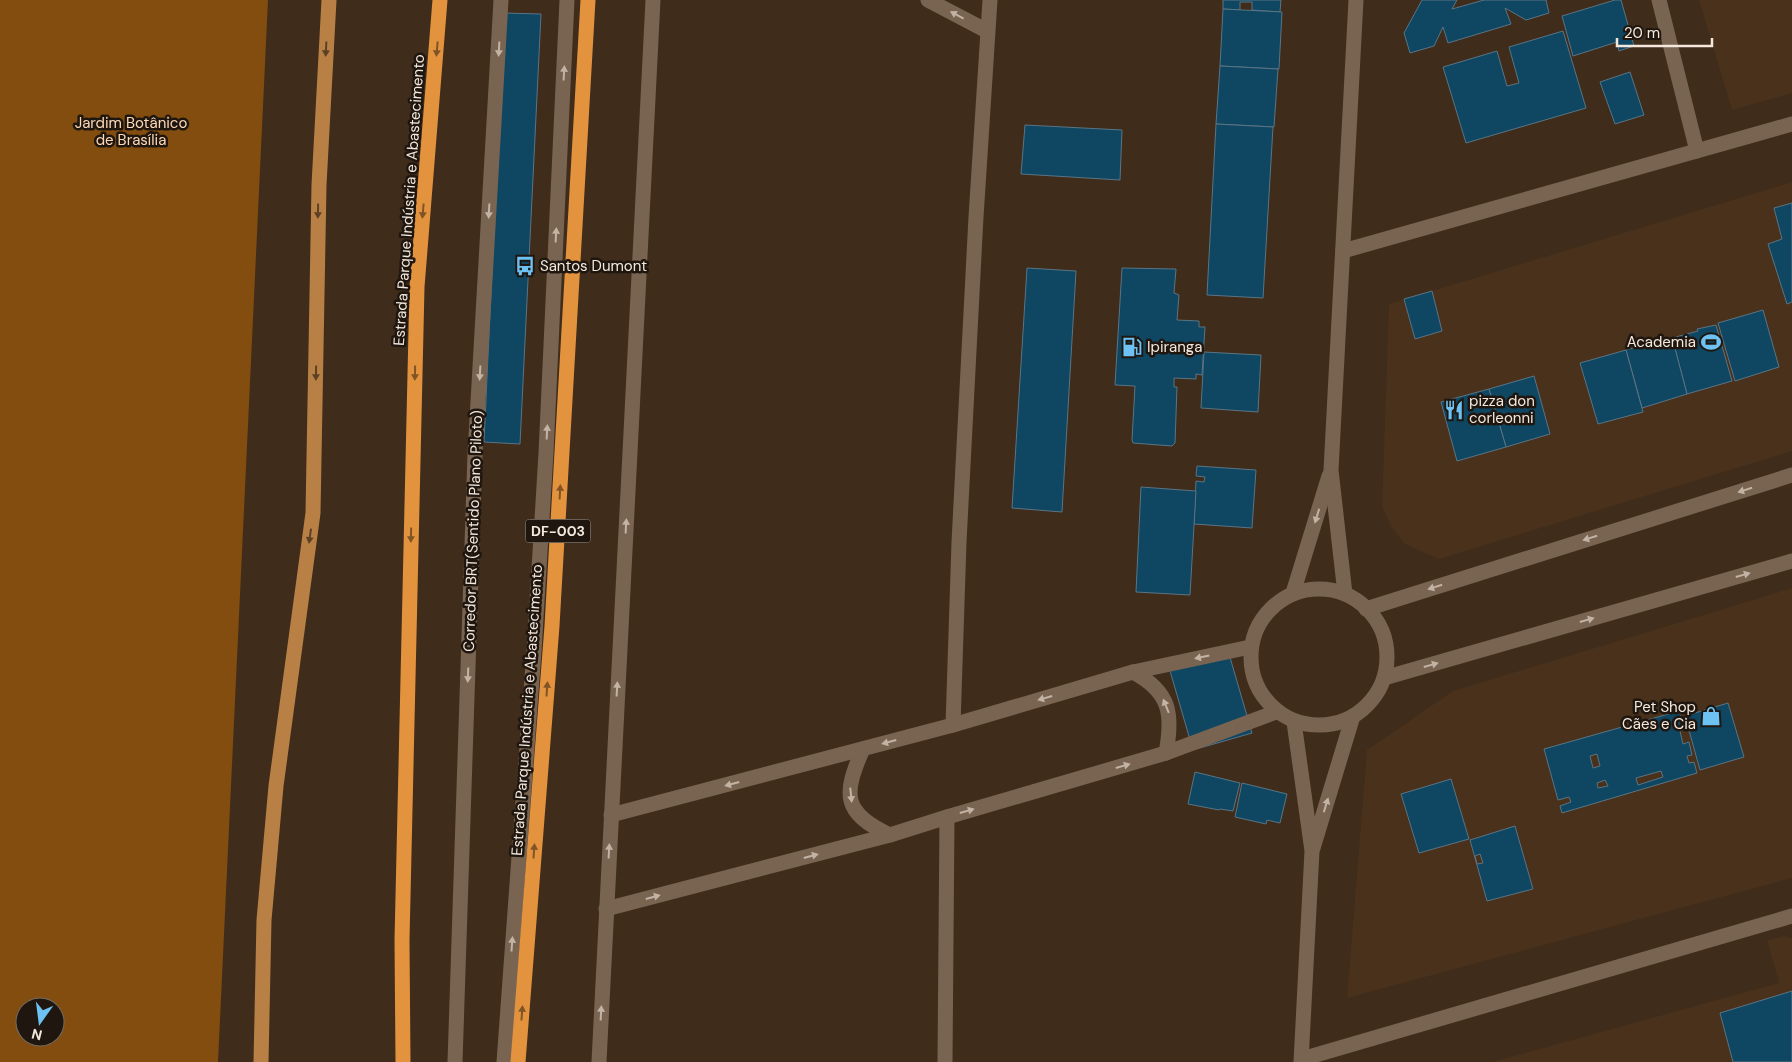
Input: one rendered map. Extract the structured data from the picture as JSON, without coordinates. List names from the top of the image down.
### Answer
{
  "streets": {
    "highway": ["Estrada Parque Indústria e Abastecimento", "DF-003"],
    "street": ["Corredor BRT(Sentido Plano Piloto)"]
  },
  "parks": ["Jardim Botânico de Brasília"],
  "places": {
    "bus stop": ["Santos Dumont"],
    "sports": ["Academia"],
    "fuel station": ["Ipiranga"],
    "restaurant": ["pizza don corleonni"],
    "shop": ["Pet Shop Cães e Cia"]
  },
  "scale_bar": "20 m",
  "north": "bottom"
}
